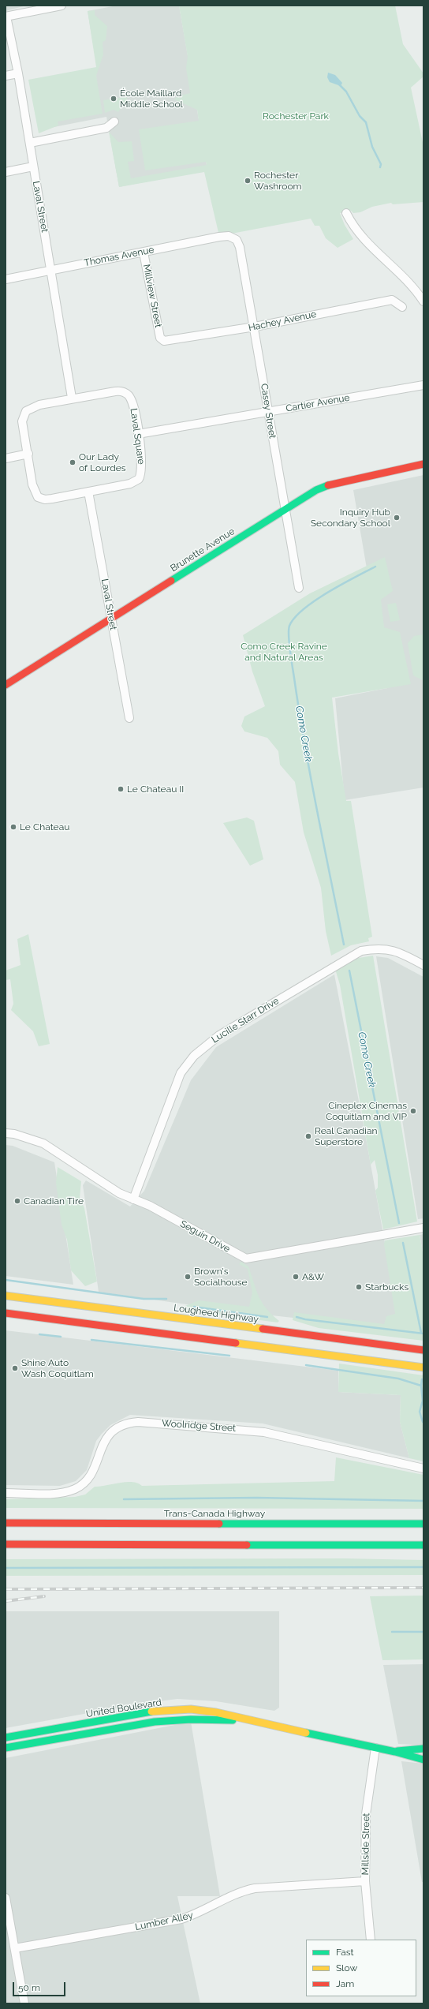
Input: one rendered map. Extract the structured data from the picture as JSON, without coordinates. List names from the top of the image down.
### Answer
{
  "streets": {
    "main road": [
      "Brunette Avenue",
      "Lougheed Highway",
      "Trans-Canada Highway",
      "United Boulevard"
    ],
    "street": [
      "Laval Street",
      "Thomas Avenue",
      "Millview Street",
      "Hachey Avenue",
      "Cartier Avenue",
      "Casey Street",
      "Laval Square",
      "Lucille Starr Drive",
      "Seguin Drive",
      "Woolridge Street",
      "Millside Street",
      "Lumber Alley"
    ]
  },
  "crossings": [
    ["Laval Street", "Thomas Avenue"],
    ["Laval Street", "Laval Square"],
    ["Laval Street", "Brunette Avenue"],
    ["Thomas Avenue", "Millview Street"],
    ["Thomas Avenue", "Casey Street"],
    ["Millview Street", "Hachey Avenue"],
    ["Hachey Avenue", "Casey Street"],
    ["Cartier Avenue", "Casey Street"],
    ["Cartier Avenue", "Laval Square"],
    ["Casey Street", "Brunette Avenue"],
    ["Lucille Starr Drive", "Seguin Drive"],
    ["United Boulevard", "Millside Street"],
    ["Millside Street", "Lumber Alley"]
  ],
  "water": ["Como Creek"],
  "parks": ["Rochester Park", "Como Creek Ravine and Natural Areas"],
  "places": [
    "École Maillard Middle School",
    "Rochester Washroom",
    "Our Lady of Lourdes",
    "Inquiry Hub Secondary School",
    "Le Chateau II",
    "Le Chateau",
    "Cineplex Cinemas Coquitlam and VIP",
    "Real Canadian Superstore",
    "Canadian Tire",
    "Brown's Socialhouse",
    "A&W",
    "Starbucks",
    "Shine Auto Wash Coquitlam"
  ],
  "legend": ["Fast", "Slow", "Jam"],
  "scale_bar": "50 m"
}
